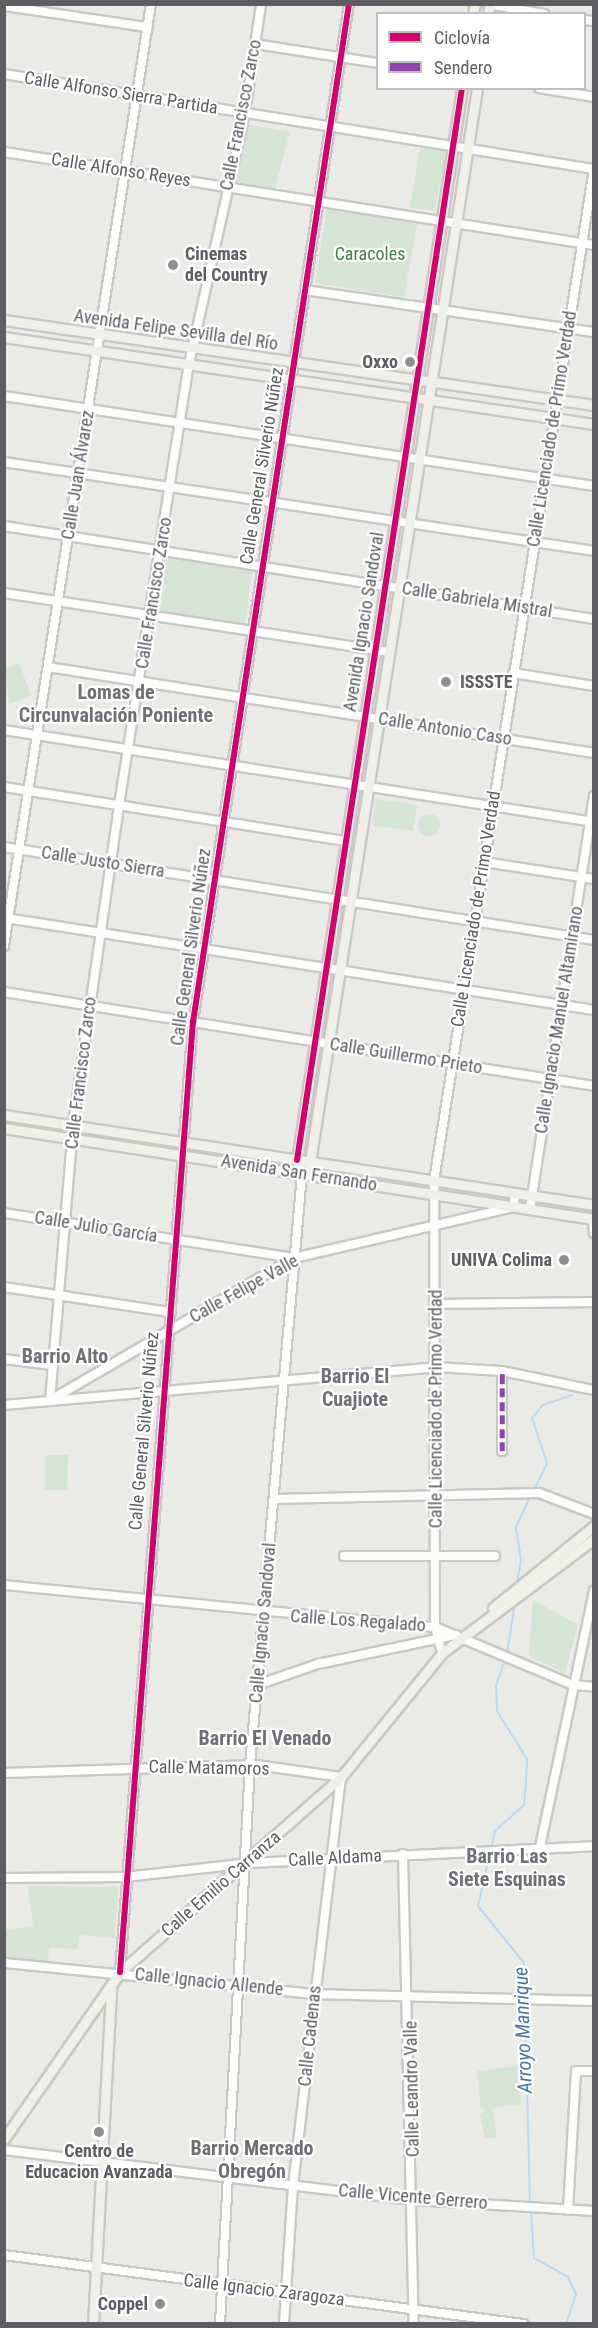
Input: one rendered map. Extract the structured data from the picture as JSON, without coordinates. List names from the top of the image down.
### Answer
{
  "streets": {
    "main road": [
      "Avenida Felipe Sevilla del Río",
      "Avenida Ignacio Sandoval",
      "Avenida San Fernando",
      "Calle Emilio Carranza"
    ],
    "street": [
      "Calle Alfonso Sierra Partida",
      "Calle Francisco Zarco",
      "Calle Alfonso Reyes",
      "Calle Licenciado de Primo Verdad",
      "Calle General Silverio Núñez",
      "Calle Juan Álvarez",
      "Calle Gabriela Mistral",
      "Calle Antonio Caso",
      "Calle Justo Sierra",
      "Calle Ignacio Manuel Altamirano",
      "Calle Guillermo Prieto",
      "Calle Julio García",
      "Calle Felipe Valle",
      "Calle Los Regalado",
      "Calle Ignacio Sandoval",
      "Calle Matamoros",
      "Calle Aldama",
      "Calle Ignacio Allende",
      "Calle Cadenas",
      "Calle Leandro Valle",
      "Calle Vicente Gerrero",
      "Calle Ignacio Zaragoza"
    ]
  },
  "crossings": [
    ["Calle Alfonso Sierra Partida", "Calle Francisco Zarco"],
    ["Calle Alfonso Sierra Partida", "Calle Licenciado de Primo Verdad"],
    ["Calle Alfonso Sierra Partida", "Calle General Silverio Núñez"],
    ["Calle Alfonso Sierra Partida", "Calle Juan Álvarez"],
    ["Calle Alfonso Sierra Partida", "Avenida Ignacio Sandoval"],
    ["Calle Francisco Zarco", "Calle Alfonso Reyes"],
    ["Calle Francisco Zarco", "Avenida Felipe Sevilla del Río"],
    ["Calle Francisco Zarco", "Calle Gabriela Mistral"],
    ["Calle Francisco Zarco", "Calle Antonio Caso"],
    ["Calle Francisco Zarco", "Calle Justo Sierra"],
    ["Calle Francisco Zarco", "Calle Guillermo Prieto"],
    ["Calle Francisco Zarco", "Avenida San Fernando"],
    ["Calle Francisco Zarco", "Calle Julio García"],
    ["Calle Francisco Zarco", "Calle Felipe Valle"],
    ["Calle Alfonso Reyes", "Calle Licenciado de Primo Verdad"],
    ["Calle Alfonso Reyes", "Calle General Silverio Núñez"],
    ["Calle Alfonso Reyes", "Calle Juan Álvarez"],
    ["Calle Alfonso Reyes", "Avenida Ignacio Sandoval"],
    ["Avenida Felipe Sevilla del Río", "Calle Licenciado de Primo Verdad"],
    ["Avenida Felipe Sevilla del Río", "Calle General Silverio Núñez"],
    ["Avenida Felipe Sevilla del Río", "Calle Juan Álvarez"],
    ["Avenida Felipe Sevilla del Río", "Avenida Ignacio Sandoval"],
    ["Calle Licenciado de Primo Verdad", "Calle Gabriela Mistral"],
    ["Calle Licenciado de Primo Verdad", "Calle Antonio Caso"],
    ["Calle Licenciado de Primo Verdad", "Calle Justo Sierra"],
    ["Calle Licenciado de Primo Verdad", "Calle Guillermo Prieto"],
    ["Calle Licenciado de Primo Verdad", "Avenida San Fernando"],
    ["Calle Licenciado de Primo Verdad", "Calle Felipe Valle"],
    ["Calle Licenciado de Primo Verdad", "Calle Los Regalado"],
    ["Calle Licenciado de Primo Verdad", "Calle Emilio Carranza"],
    ["Calle General Silverio Núñez", "Calle Gabriela Mistral"],
    ["Calle General Silverio Núñez", "Calle Antonio Caso"],
    ["Calle General Silverio Núñez", "Calle Justo Sierra"],
    ["Calle General Silverio Núñez", "Calle Guillermo Prieto"],
    ["Calle General Silverio Núñez", "Avenida San Fernando"],
    ["Calle General Silverio Núñez", "Calle Julio García"],
    ["Calle General Silverio Núñez", "Calle Felipe Valle"],
    ["Calle General Silverio Núñez", "Calle Los Regalado"],
    ["Calle General Silverio Núñez", "Calle Matamoros"],
    ["Calle General Silverio Núñez", "Calle Aldama"],
    ["Calle General Silverio Núñez", "Calle Emilio Carranza"],
    ["Calle General Silverio Núñez", "Calle Ignacio Allende"],
    ["Calle Juan Álvarez", "Calle Gabriela Mistral"],
    ["Calle Juan Álvarez", "Calle Antonio Caso"],
    ["Calle Juan Álvarez", "Calle Justo Sierra"],
    ["Calle Gabriela Mistral", "Avenida Ignacio Sandoval"],
    ["Avenida Ignacio Sandoval", "Calle Antonio Caso"],
    ["Avenida Ignacio Sandoval", "Calle Justo Sierra"],
    ["Avenida Ignacio Sandoval", "Calle Guillermo Prieto"],
    ["Avenida Ignacio Sandoval", "Avenida San Fernando"],
    ["Avenida Ignacio Sandoval", "Calle Ignacio Sandoval"],
    ["Calle Justo Sierra", "Calle Ignacio Manuel Altamirano"],
    ["Calle Ignacio Manuel Altamirano", "Calle Guillermo Prieto"],
    ["Calle Ignacio Manuel Altamirano", "Avenida San Fernando"],
    ["Avenida San Fernando", "Calle Felipe Valle"],
    ["Avenida San Fernando", "Calle Ignacio Sandoval"],
    ["Calle Julio García", "Calle Felipe Valle"],
    ["Calle Julio García", "Calle Ignacio Sandoval"],
    ["Calle Felipe Valle", "Calle Ignacio Sandoval"],
    ["Calle Los Regalado", "Calle Ignacio Sandoval"],
    ["Calle Los Regalado", "Calle Emilio Carranza"],
    ["Calle Ignacio Sandoval", "Calle Matamoros"],
    ["Calle Ignacio Sandoval", "Calle Aldama"],
    ["Calle Ignacio Sandoval", "Calle Emilio Carranza"],
    ["Calle Ignacio Sandoval", "Calle Ignacio Allende"],
    ["Calle Ignacio Sandoval", "Calle Vicente Gerrero"],
    ["Calle Ignacio Sandoval", "Calle Ignacio Zaragoza"],
    ["Calle Matamoros", "Calle Emilio Carranza"],
    ["Calle Matamoros", "Calle Cadenas"],
    ["Calle Aldama", "Calle Emilio Carranza"],
    ["Calle Aldama", "Calle Cadenas"],
    ["Calle Aldama", "Calle Leandro Valle"],
    ["Calle Emilio Carranza", "Calle Ignacio Allende"],
    ["Calle Emilio Carranza", "Calle Cadenas"],
    ["Calle Ignacio Allende", "Calle Cadenas"],
    ["Calle Ignacio Allende", "Calle Leandro Valle"],
    ["Calle Cadenas", "Calle Vicente Gerrero"],
    ["Calle Cadenas", "Calle Ignacio Zaragoza"],
    ["Calle Leandro Valle", "Calle Vicente Gerrero"],
    ["Calle Leandro Valle", "Calle Ignacio Zaragoza"]
  ],
  "districts": [
    "Lomas de Circunvalación Poniente",
    "Barrio Alto",
    "Barrio El Cuajiote",
    "Barrio El Venado",
    "Barrio Las Siete Esquinas",
    "Barrio Mercado Obregón"
  ],
  "water": ["Arroyo Manrique"],
  "parks": ["Caracoles"],
  "places": [
    "Cinemas del Country",
    "Oxxo",
    "ISSSTE",
    "UNIVA Colima",
    "Centro de Educacion Avanzada",
    "Coppel"
  ],
  "legend": ["Ciclovía", "Sendero"]
}
